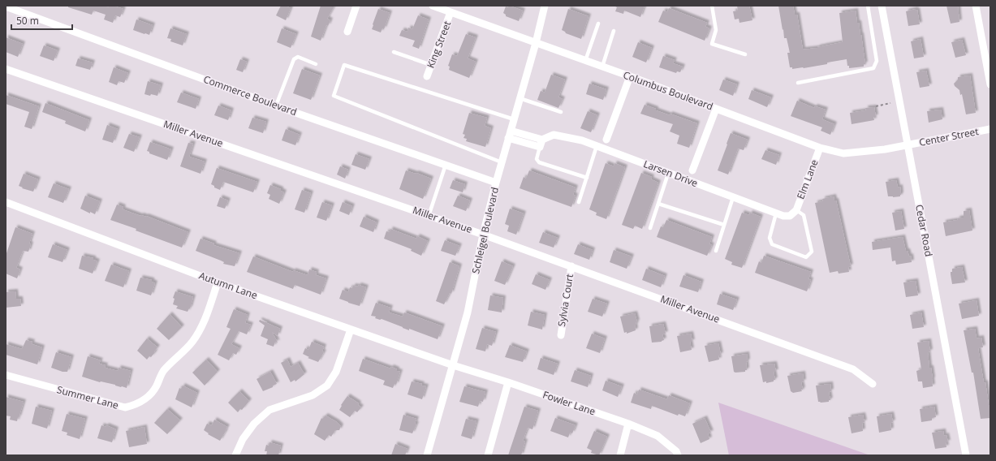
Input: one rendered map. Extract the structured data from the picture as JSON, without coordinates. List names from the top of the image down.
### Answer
{
  "streets": {
    "street": [
      "King Street",
      "Columbus Boulevard",
      "Commerce Boulevard",
      "Miller Avenue",
      "Center Street",
      "Larsen Drive",
      "Elm Lane",
      "Schleigel Boulevard",
      "Cedar Road",
      "Autumn Lane",
      "Sylvia Court",
      "Summer Lane",
      "Fowler Lane"
    ]
  },
  "crossings": [
    ["King Street", "Columbus Boulevard"],
    ["Columbus Boulevard", "Center Street"],
    ["Columbus Boulevard", "Elm Lane"],
    ["Columbus Boulevard", "Schleigel Boulevard"],
    ["Columbus Boulevard", "Cedar Road"],
    ["Commerce Boulevard", "Schleigel Boulevard"],
    ["Miller Avenue", "Schleigel Boulevard"],
    ["Miller Avenue", "Sylvia Court"],
    ["Center Street", "Cedar Road"],
    ["Larsen Drive", "Elm Lane"],
    ["Larsen Drive", "Schleigel Boulevard"],
    ["Schleigel Boulevard", "Autumn Lane"],
    ["Schleigel Boulevard", "Fowler Lane"],
    ["Autumn Lane", "Summer Lane"],
    ["Autumn Lane", "Fowler Lane"]
  ],
  "scale_bar": "50 m"
}
